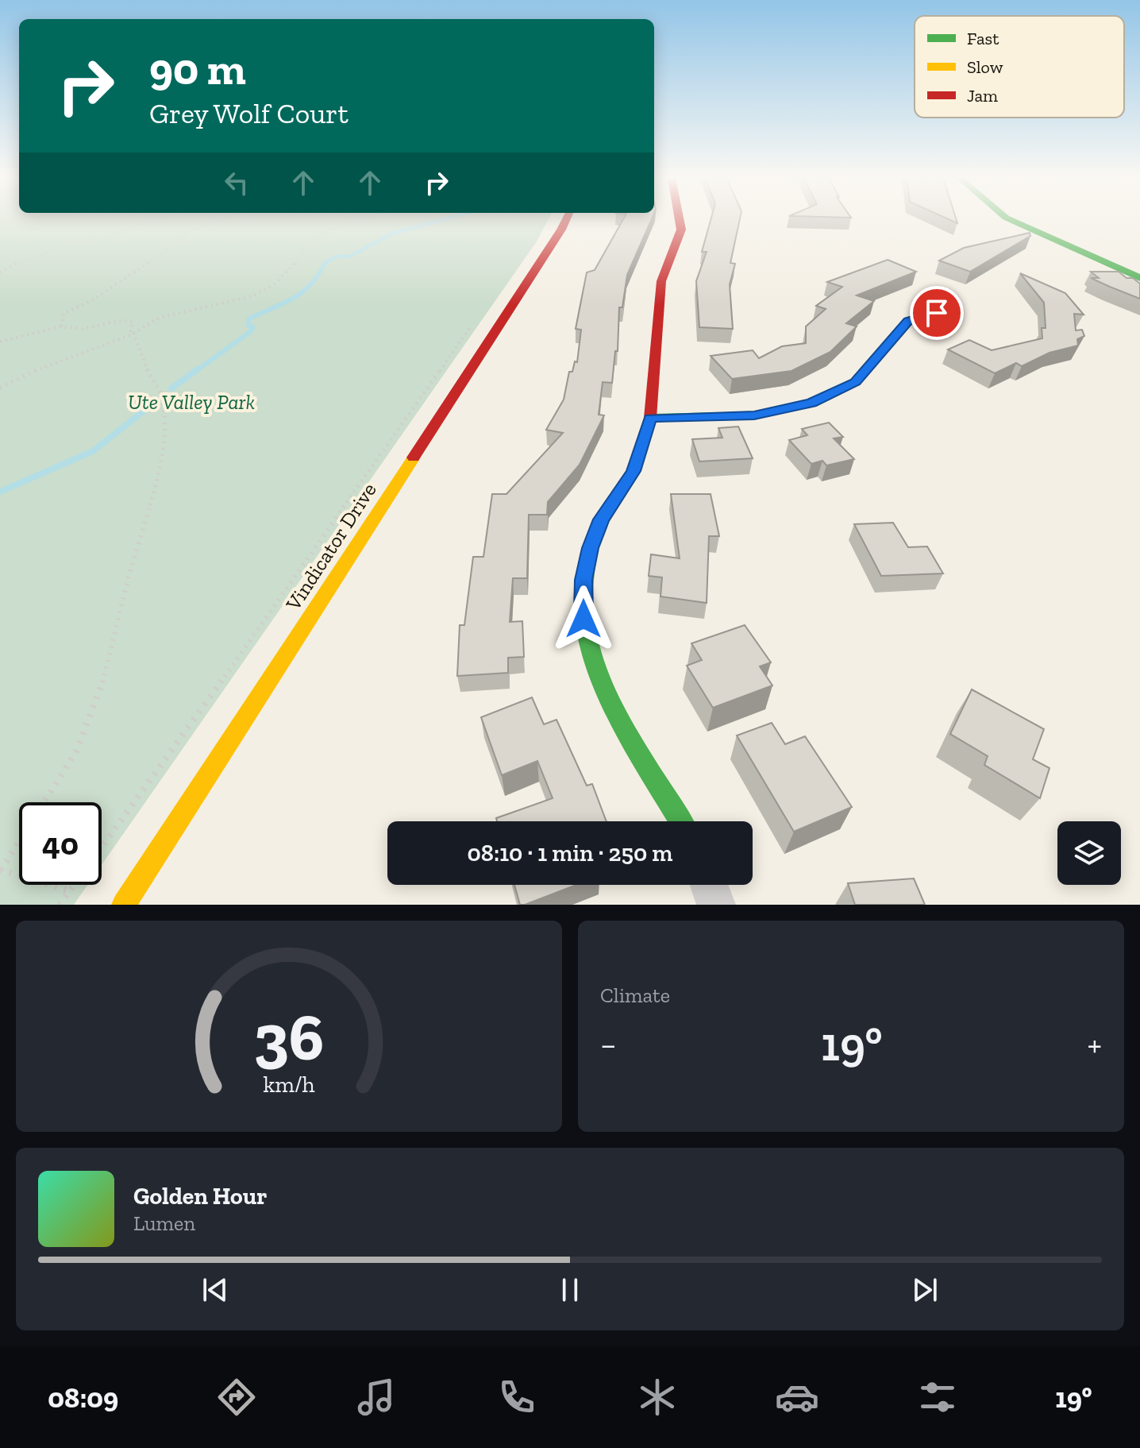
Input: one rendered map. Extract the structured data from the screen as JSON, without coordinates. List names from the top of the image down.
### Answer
{
  "streets": {
    "street": ["Vindicator Drive"]
  },
  "parks": ["Ute Valley Park"],
  "legend": ["Fast", "Slow", "Jam"],
  "page": {
    "turn": ["90 m", "Grey Wolf Court"],
    "limit": "40",
    "trip": "08:10 · 1 min · 250 m",
    "tile": "Climate",
    "heat": ["−", "19°", "+"],
    "song": ["Golden Hour", "Lumen"],
    "tabs": ["08:09", "19°"],
    "gauge": ["36", "km/h"]
  }
}
